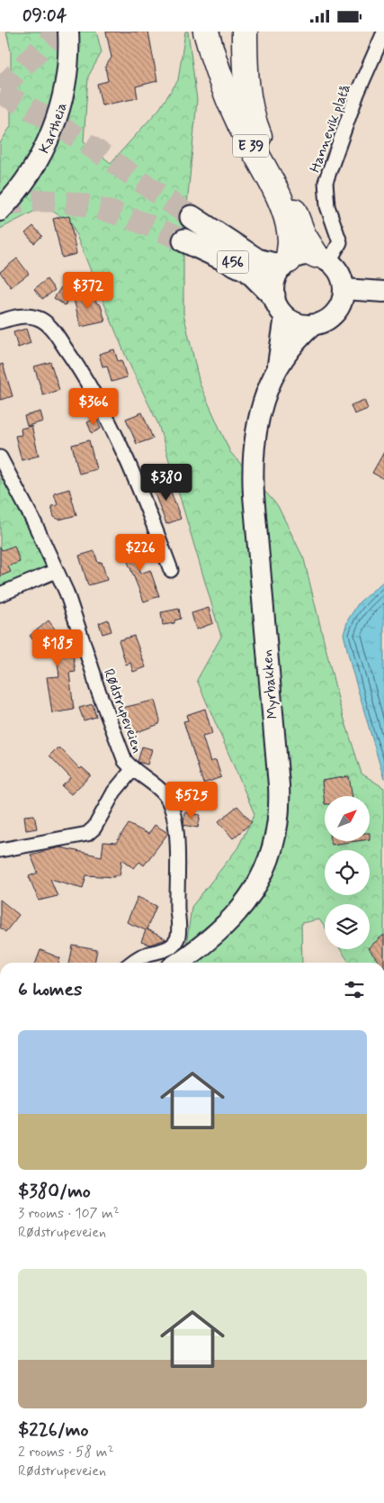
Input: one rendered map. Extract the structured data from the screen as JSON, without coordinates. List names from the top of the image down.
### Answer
{
  "streets": {
    "highway": ["E 39"],
    "main road": ["456"],
    "street": [
      "Kartheia",
      "Hannevik platå",
      "Myrbakken",
      "Rødstrupeveien"
    ]
  },
  "crossings": [
    ["Hannevik platå", "E 39"],
    ["Hannevik platå", "456"],
    ["Hannevik platå", "Myrbakken"],
    ["E 39", "456"],
    ["E 39", "Myrbakken"],
    ["456", "Myrbakken"]
  ],
  "north": "top right",
  "page": {
    "status": "09:04",
    "price": [
      "$372",
      "$366",
      "$380",
      "$226",
      "$185",
      "$525"
    ],
    "heading": "6 homes",
    "list": [
      {
        "name": "$380/mo",
        "note": "3 rooms · 107 m² · Rødstrupeveien"
      },
      {
        "name": "$226/mo",
        "note": "2 rooms · 58 m² · Rødstrupeveien"
      }
    ]
  }
}
